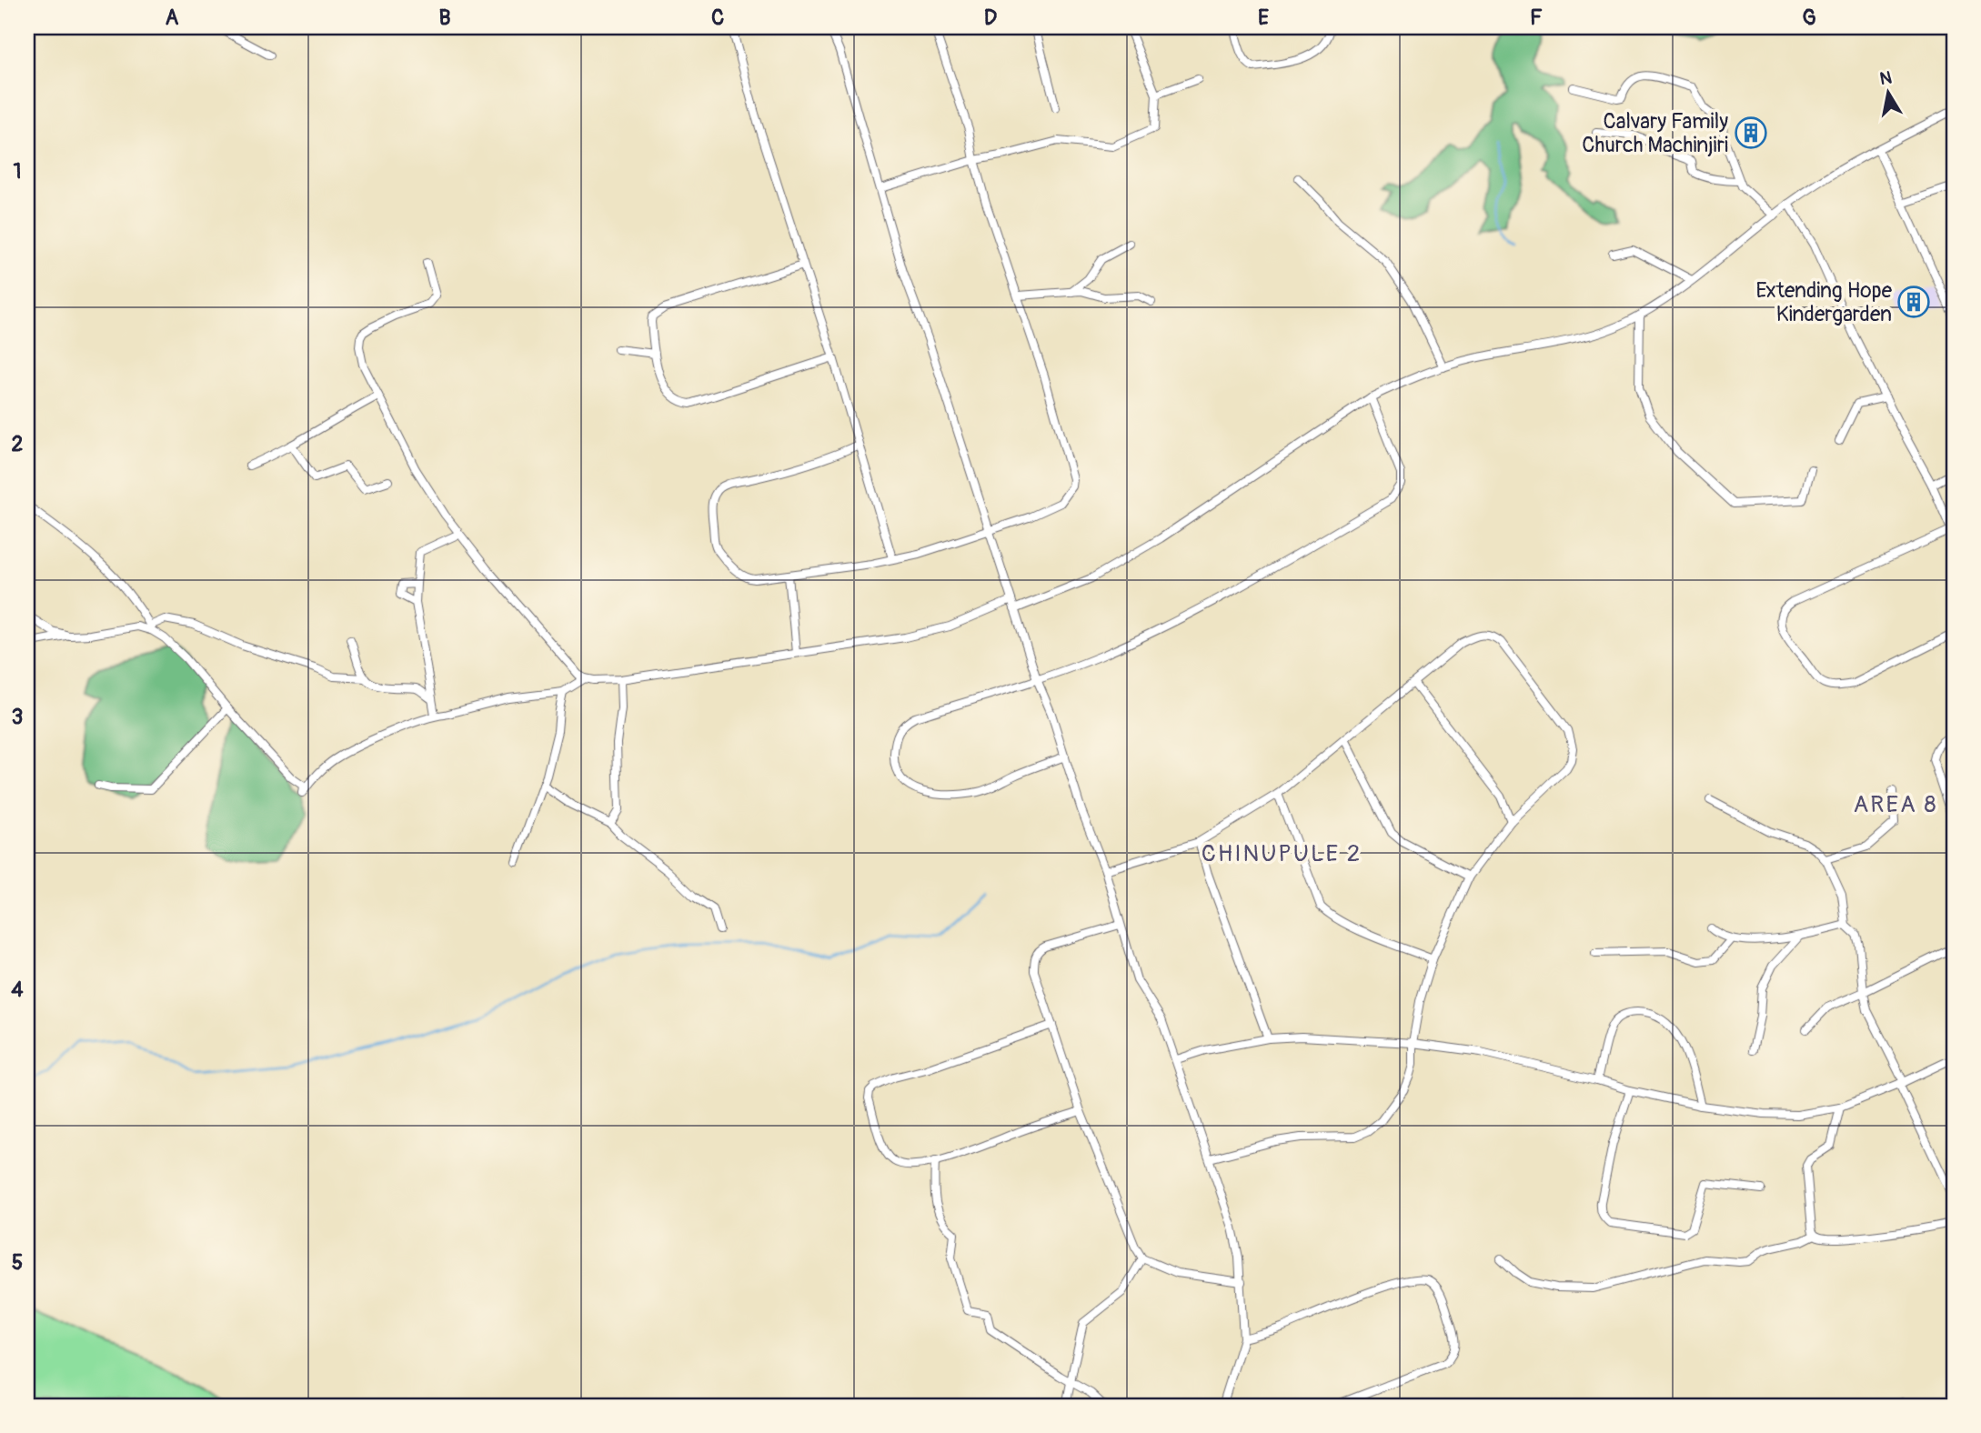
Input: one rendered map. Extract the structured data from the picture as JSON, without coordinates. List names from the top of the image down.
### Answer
{
  "districts": ["AREA 8", "CHINUPULE 2"],
  "places": {
    "building": ["Calvary Family Church Machinjiri", "Extending Hope Kindergarden"]
  },
  "north": "top",
  "grid": {
    "columns": [
      "A",
      "B",
      "C",
      "D",
      "E",
      "F",
      "G"
    ],
    "rows": [
      "1",
      "2",
      "3",
      "4",
      "5"
    ]
  }
}
